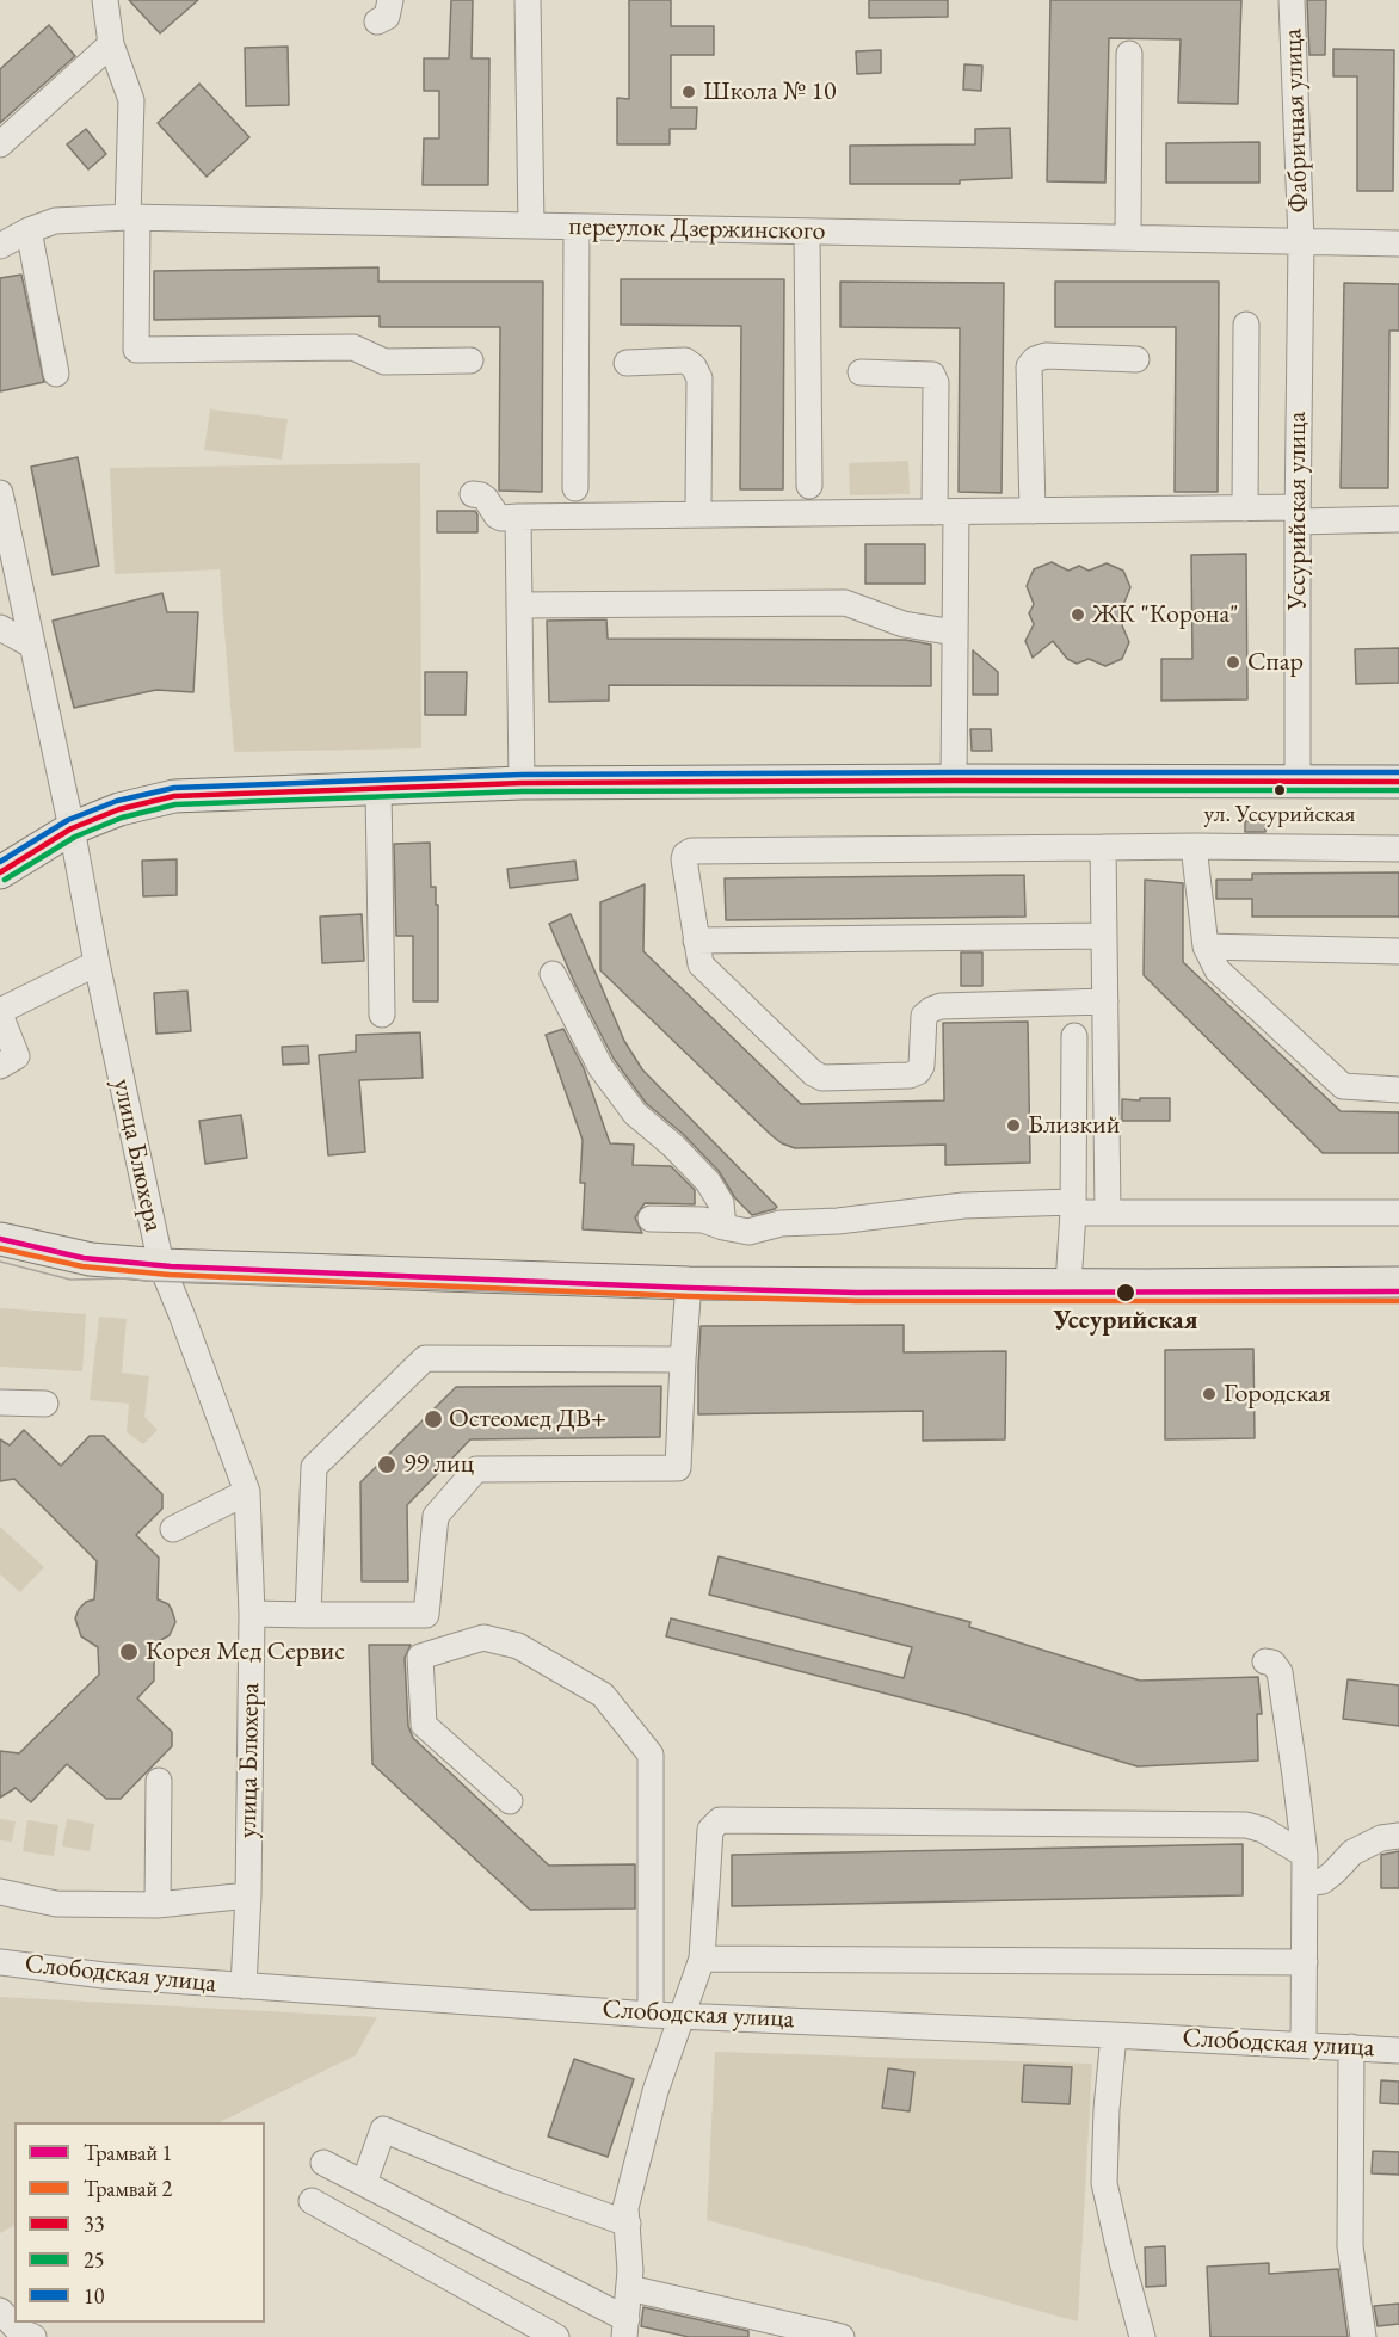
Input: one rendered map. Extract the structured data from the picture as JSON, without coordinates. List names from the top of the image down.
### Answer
{
  "streets": {
    "street": [
      "Фабричная улица",
      "переулок Дзержинского",
      "Уссурийская улица",
      "улица Блюхера",
      "Слободская улица"
    ]
  },
  "crossings": [
    ["Фабричная улица", "переулок Дзержинского"],
    ["Фабричная улица", "Уссурийская улица"],
    ["переулок Дзержинского", "Уссурийская улица"],
    ["улица Блюхера", "Слободская улица"]
  ],
  "places": [
    "Школа № 10",
    "ЖК \"Корона\"",
    "Спар",
    "ул. Уссурийская",
    "Близкий",
    "Уссурийская",
    "Городская",
    "Остеомед ДВ+",
    "99 лиц",
    "Корея Мед Сервис"
  ],
  "lines": [
    "transit line 10",
    "transit line 33",
    "transit line 25",
    "tram line 1",
    "tram line 2"
  ],
  "legend": [
    "Трамвай 1",
    "Трамвай 2",
    "33",
    "25",
    "10"
  ]
}
